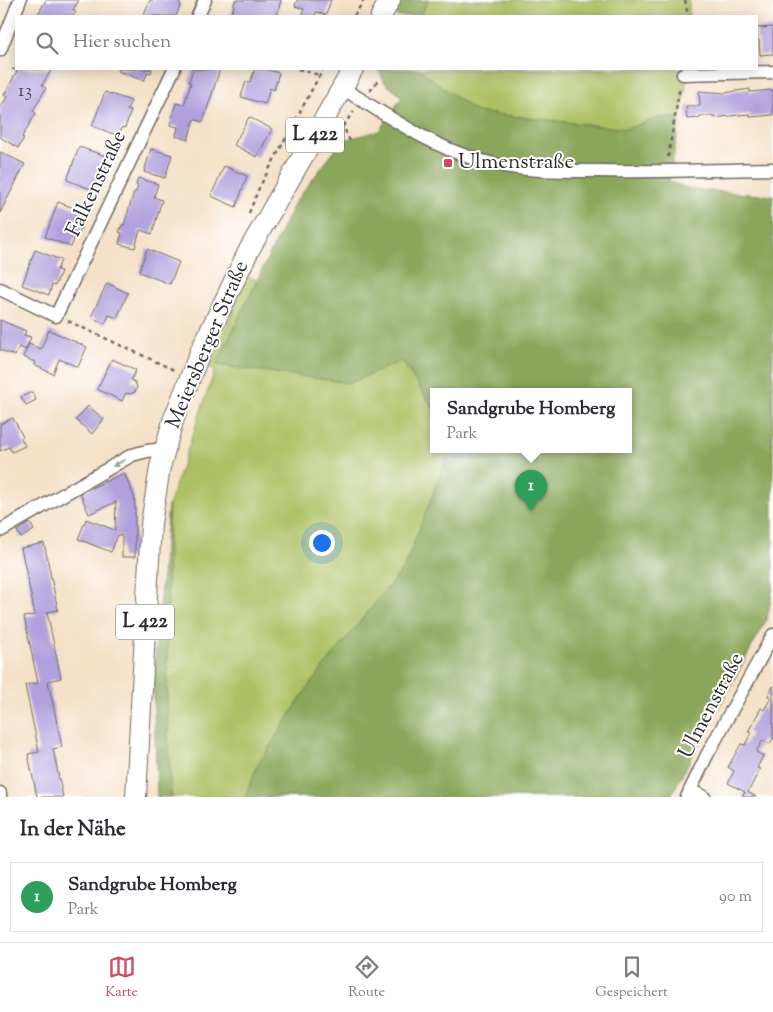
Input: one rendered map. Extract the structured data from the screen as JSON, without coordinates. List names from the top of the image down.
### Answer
{
  "streets": {
    "main road": ["L 422", "Meiersberger Straße"],
    "street": ["Falkenstraße", "Ulmenstraße"]
  },
  "places": {
    "transit": ["Ulmenstraße"]
  },
  "house_numbers": ["13"],
  "page": {
    "search": "Hier suchen",
    "popup": ["Sandgrube Homberg", "Park"],
    "pins": "1",
    "heading": "In der Nähe",
    "list": [
      {
        "mark": "1",
        "name": "Sandgrube Homberg",
        "note": "Park",
        "value": "90 m"
      }
    ],
    "nav": ["Karte", "Route", "Gespeichert"]
  }
}
